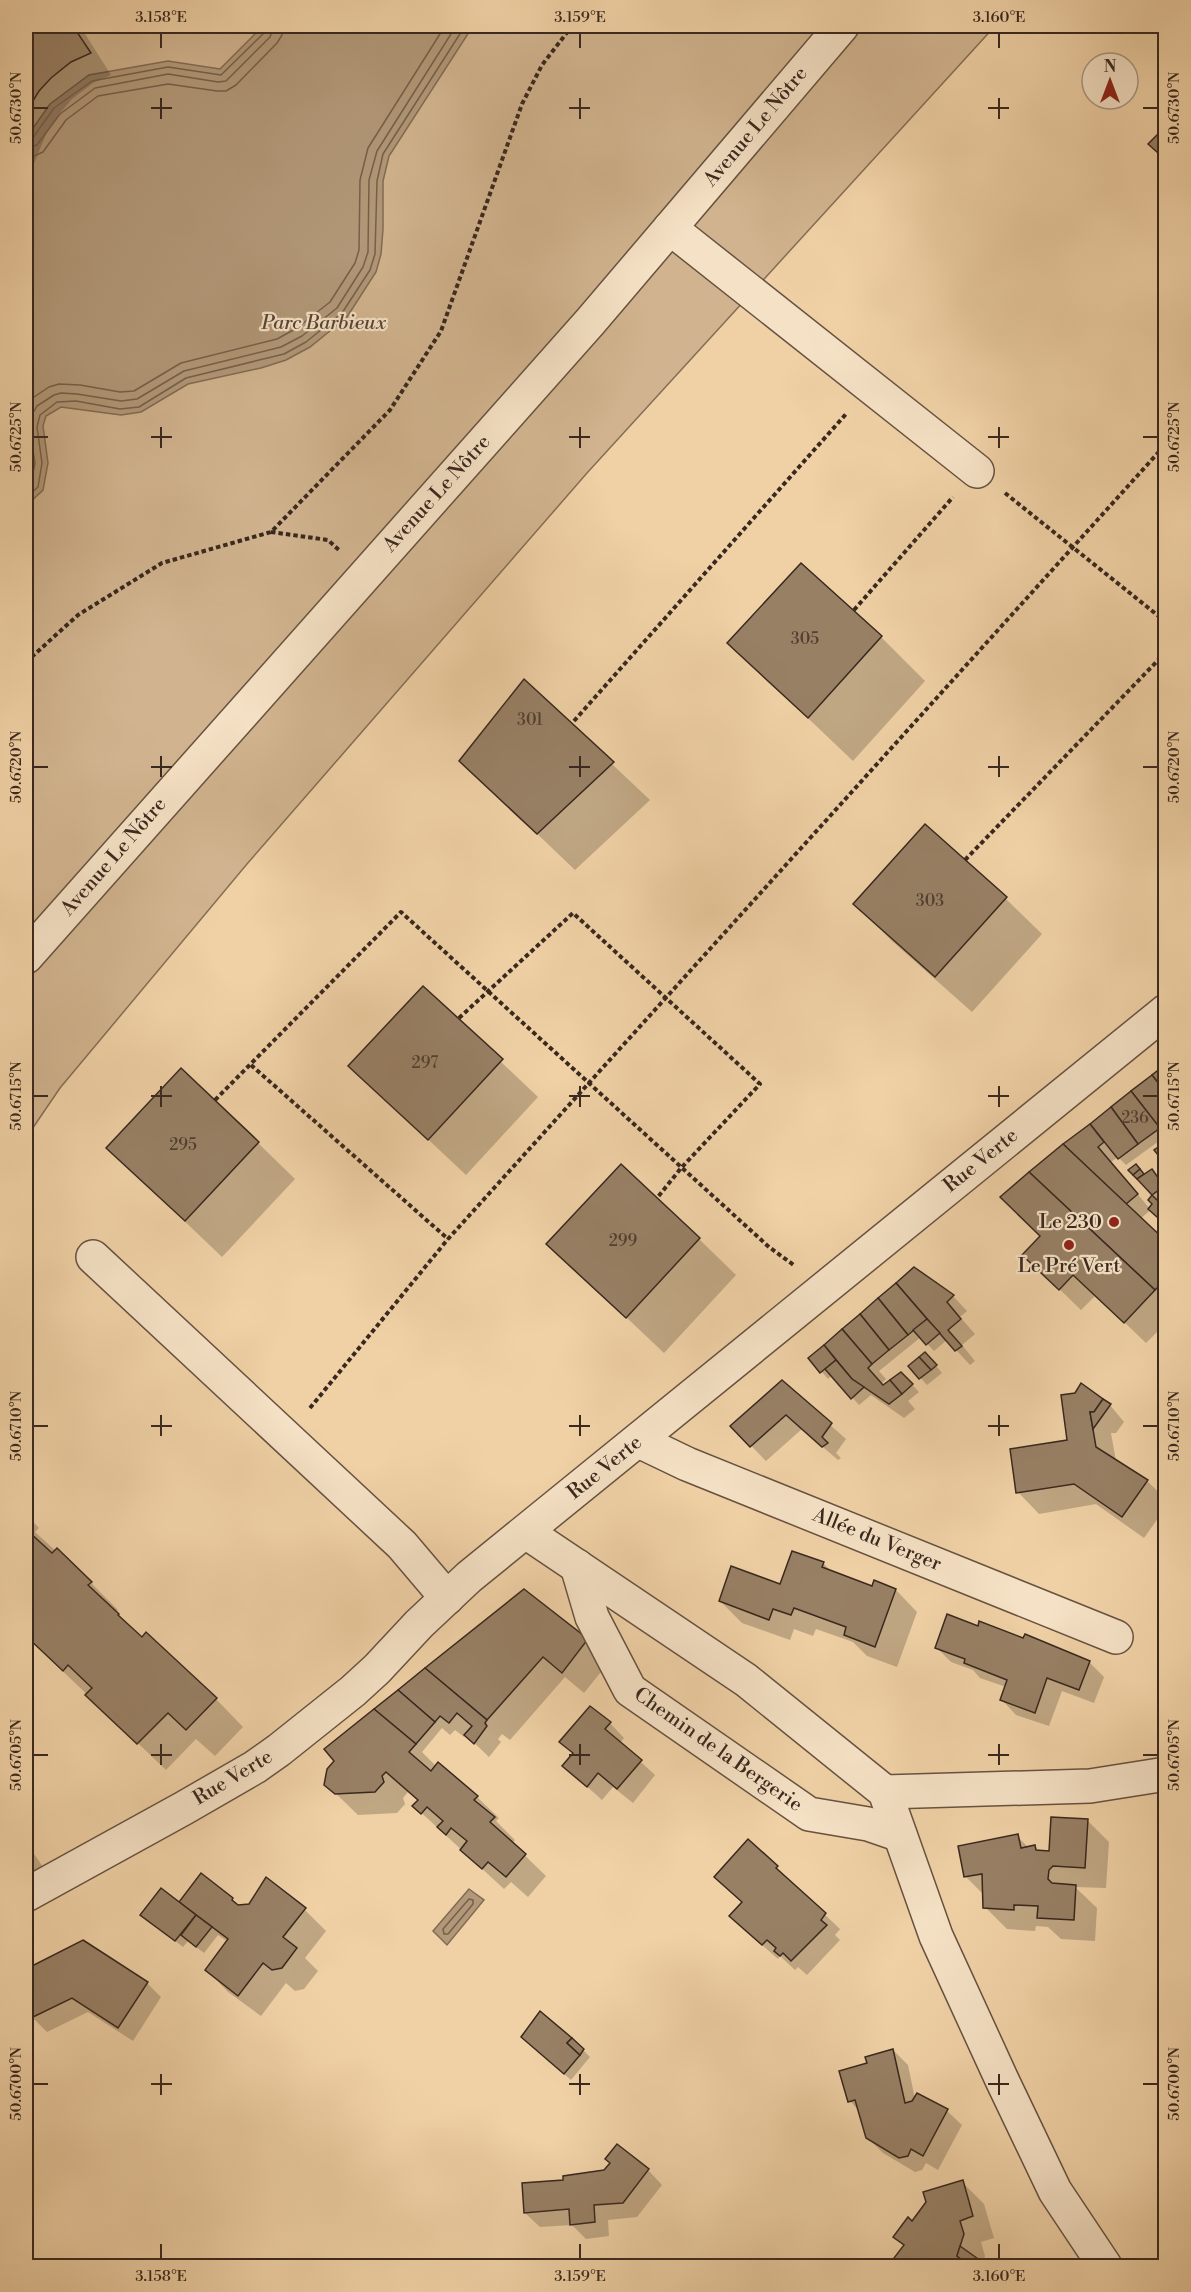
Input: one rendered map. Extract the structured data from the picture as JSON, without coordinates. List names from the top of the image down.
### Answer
{
  "streets": {
    "street": [
      "Avenue Le Nôtre",
      "Rue Verte",
      "Allée du Verger",
      "Chemin de la Bergerie"
    ]
  },
  "crossings": [
    ["Rue Verte", "Allée du Verger"]
  ],
  "parks": ["Parc Barbieux"],
  "places": ["Le 230", "Le Pré Vert"],
  "house_numbers": [
    "305",
    "301",
    "303",
    "297",
    "236",
    "295",
    "299"
  ],
  "north": "top",
  "coordinates": [
    "3.158°E",
    "3.159°E",
    "3.160°E",
    "50.6730°N",
    "50.6725°N",
    "50.6720°N",
    "50.6715°N",
    "50.6710°N",
    "50.6705°N",
    "50.6700°N"
  ]
}
